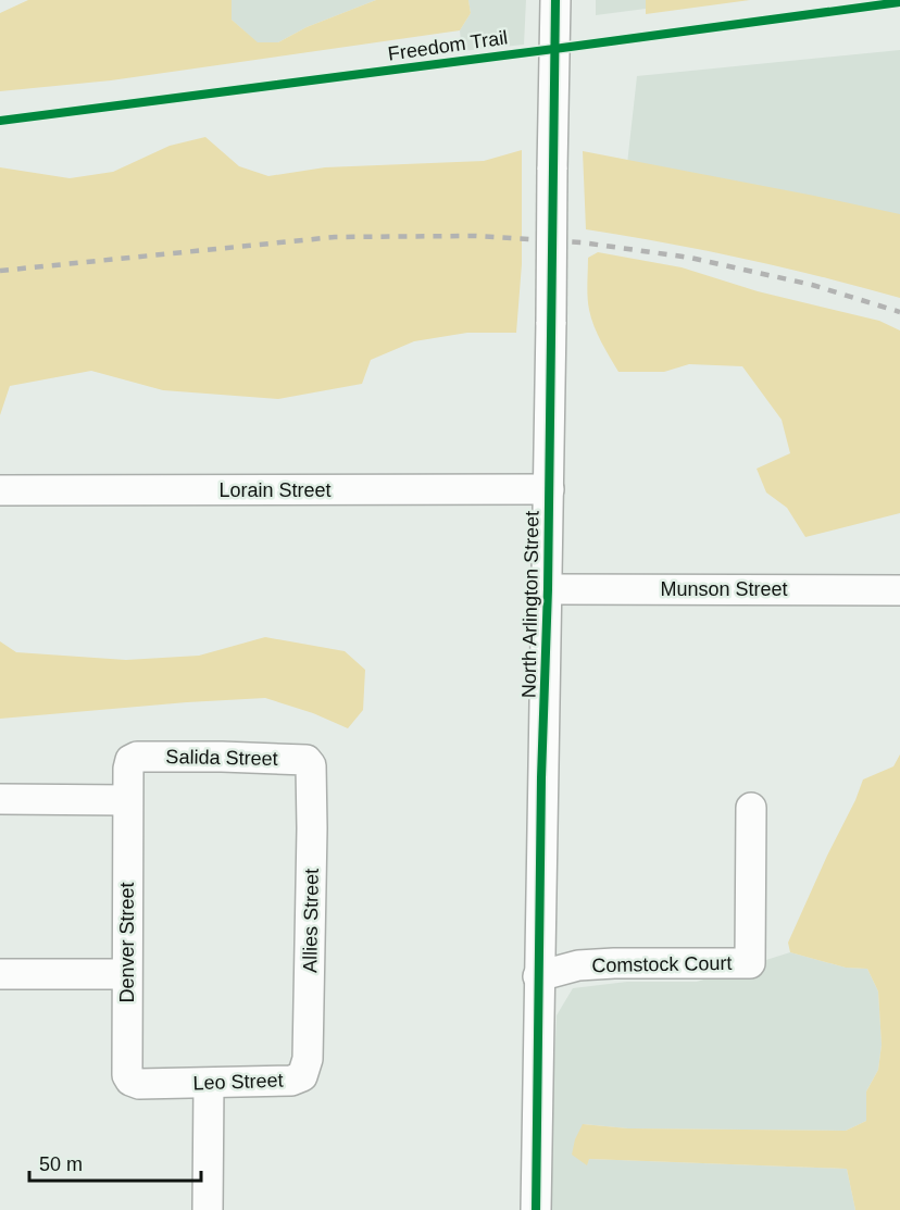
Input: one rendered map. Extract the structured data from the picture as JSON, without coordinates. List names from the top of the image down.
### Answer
{
  "streets": {
    "street": [
      "Lorain Street",
      "Munson Street",
      "North Arlington Street",
      "Salida Street",
      "Allies Street",
      "Denver Street",
      "Comstock Court",
      "Leo Street"
    ],
    "cycle path": ["Freedom Trail"]
  },
  "crossings": [
    ["Lorain Street", "North Arlington Street"],
    ["Munson Street", "North Arlington Street"],
    ["North Arlington Street", "Comstock Court"],
    ["Salida Street", "Allies Street"],
    ["Salida Street", "Denver Street"],
    ["Allies Street", "Leo Street"],
    ["Denver Street", "Leo Street"]
  ],
  "scale_bar": "50 m"
}
